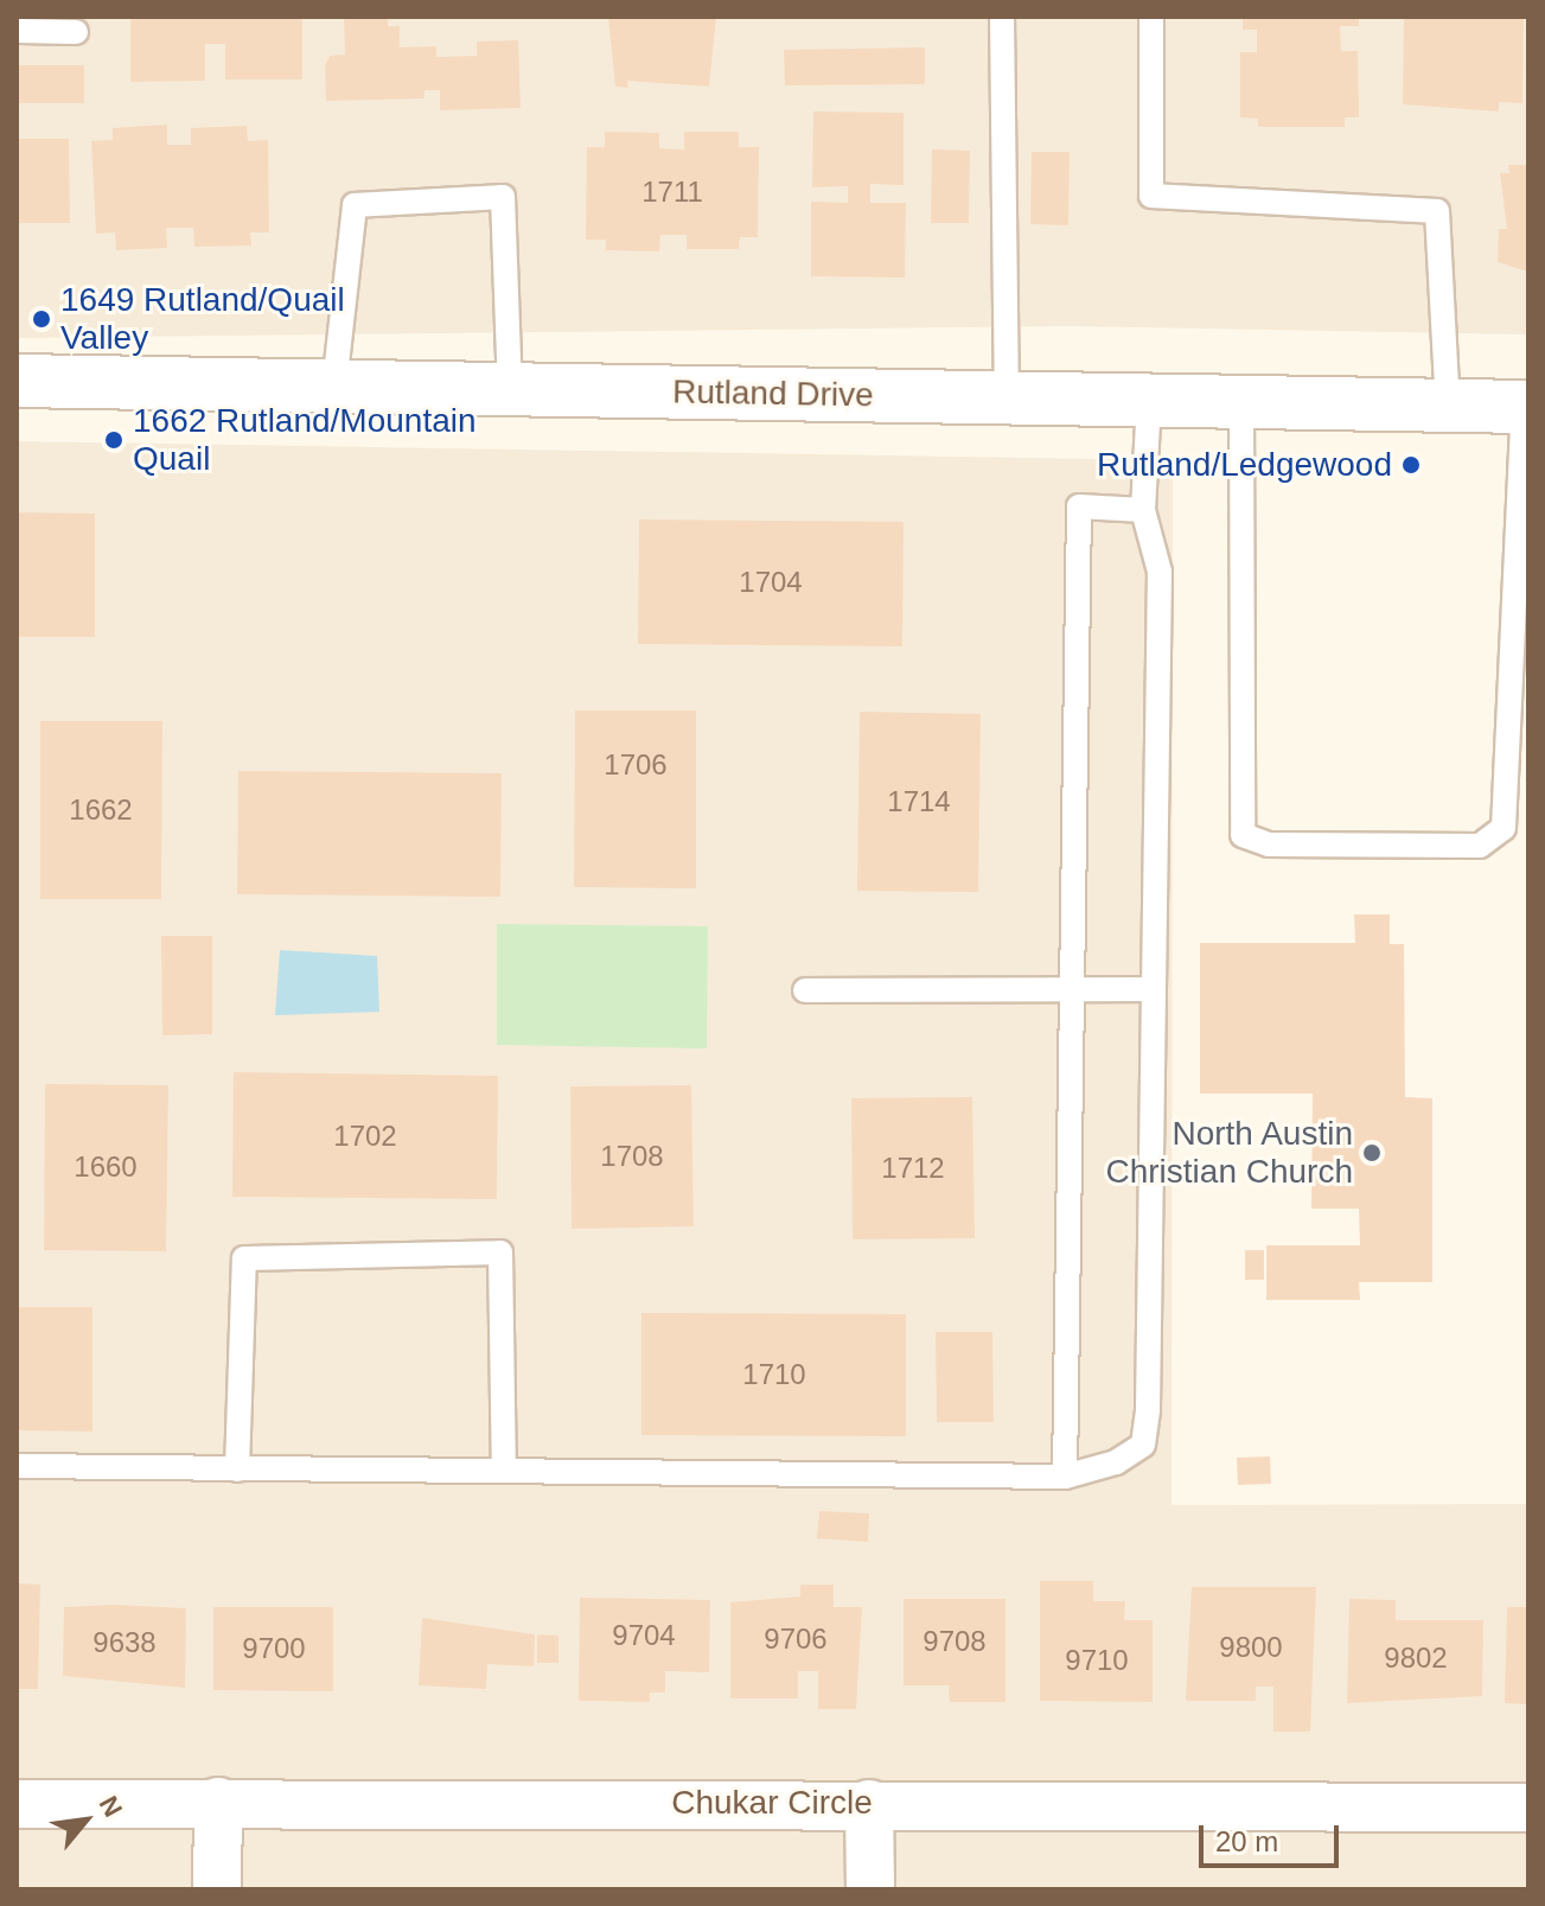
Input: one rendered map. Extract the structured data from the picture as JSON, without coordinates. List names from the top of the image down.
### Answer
{
  "streets": {
    "street": ["Rutland Drive", "Chukar Circle"]
  },
  "places": [
    "1649 Rutland/Quail Valley",
    "1662 Rutland/Mountain Quail",
    "Rutland/Ledgewood",
    "North Austin Christian Church"
  ],
  "house_numbers": [
    "1711",
    "1704",
    "1706",
    "1714",
    "1662",
    "1702",
    "1708",
    "1660",
    "1712",
    "1710",
    "9704",
    "9706",
    "9708",
    "9638",
    "9800",
    "9700",
    "9802",
    "9710"
  ],
  "scale_bar": "20 m",
  "north": "top right"
}
